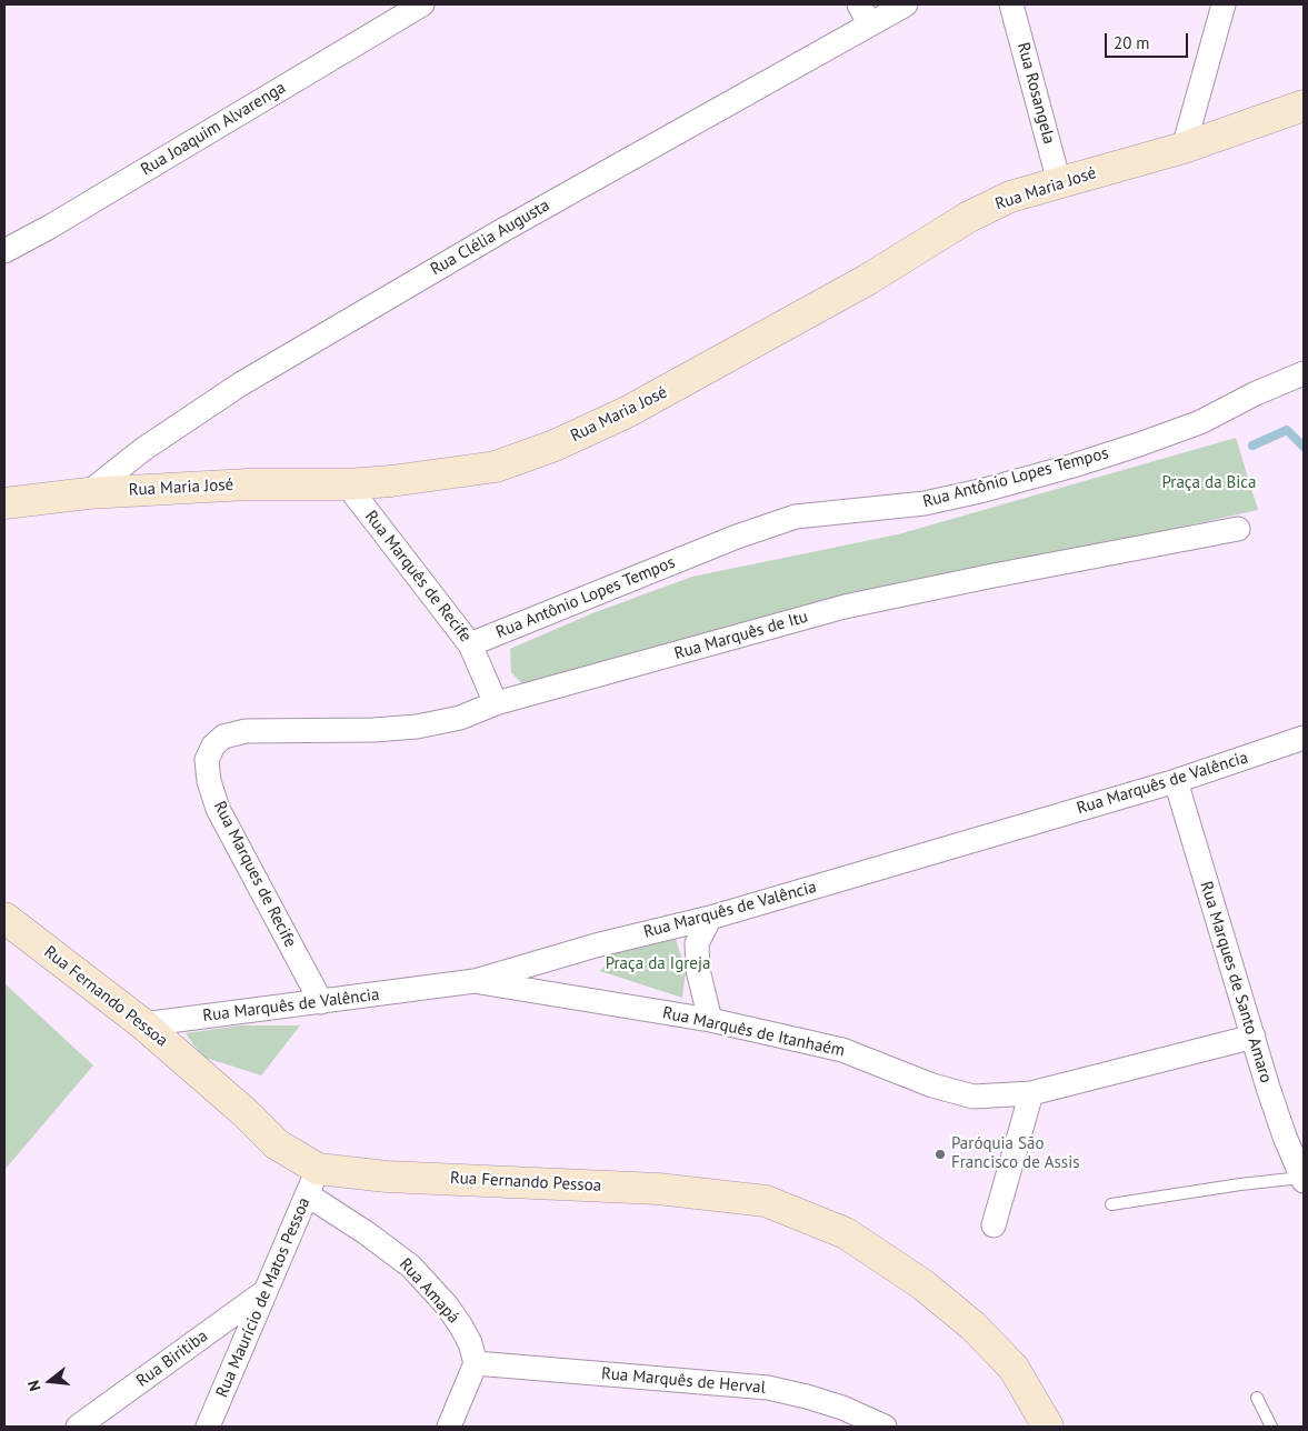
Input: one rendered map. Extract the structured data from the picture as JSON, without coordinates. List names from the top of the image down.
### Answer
{
  "streets": {
    "street": [
      "Rua Rosangela",
      "Rua Joaquim Alvarenga",
      "Rua Maria José",
      "Rua Clélia Augusta",
      "Rua Antônio Lopes Tempos",
      "Rua Marquês de Recife",
      "Rua Marquês de Itu",
      "Rua Marquês de Valência",
      "Rua Marques de Recife",
      "Rua Marques de Santo Amaro",
      "Rua Fernando Pessoa",
      "Rua Marquês de Itanhaém",
      "Rua Amapá",
      "Rua Maurício de Matos Pessoa",
      "Rua Biritiba",
      "Rua Marquês de Herval"
    ]
  },
  "crossings": [
    ["Rua Rosangela", "Rua Maria José"],
    ["Rua Maria José", "Rua Clélia Augusta"],
    ["Rua Maria José", "Rua Marquês de Recife"],
    ["Rua Antônio Lopes Tempos", "Rua Marquês de Recife"],
    ["Rua Marquês de Recife", "Rua Marquês de Itu"],
    ["Rua Marquês de Itu", "Rua Marques de Recife"],
    ["Rua Marquês de Valência", "Rua Marques de Recife"],
    ["Rua Marquês de Valência", "Rua Marques de Santo Amaro"],
    ["Rua Marquês de Valência", "Rua Fernando Pessoa"],
    ["Rua Marquês de Valência", "Rua Marquês de Itanhaém"],
    ["Rua Marques de Santo Amaro", "Rua Marquês de Itanhaém"],
    ["Rua Fernando Pessoa", "Rua Amapá"],
    ["Rua Fernando Pessoa", "Rua Maurício de Matos Pessoa"],
    ["Rua Amapá", "Rua Maurício de Matos Pessoa"],
    ["Rua Amapá", "Rua Marquês de Herval"],
    ["Rua Maurício de Matos Pessoa", "Rua Biritiba"]
  ],
  "parks": ["Praça da Bica", "Praça da Igreja"],
  "places": ["Paróquia São Francisco de Assis"],
  "scale_bar": "20 m",
  "north": "left"
}
